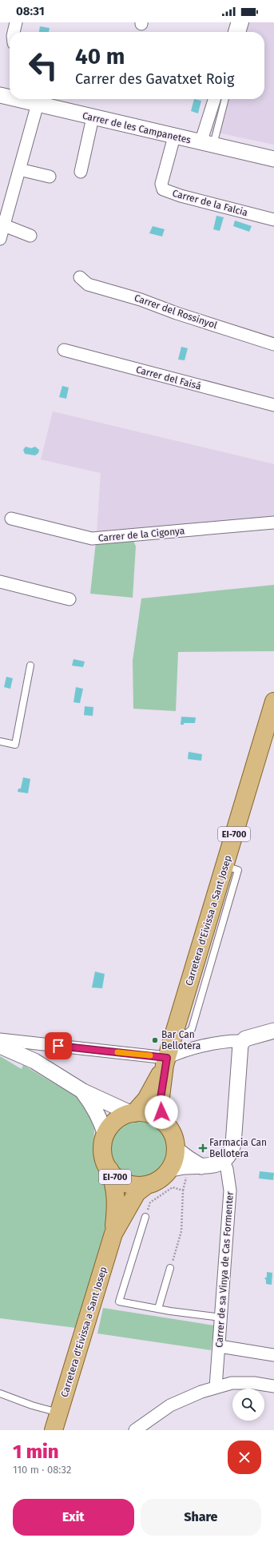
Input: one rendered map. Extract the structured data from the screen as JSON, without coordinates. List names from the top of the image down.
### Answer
{
  "streets": {
    "main road": ["EI-700", "Carretera d'Eivissa a Sant Josep"],
    "street": [
      "Carrer de les Campanetes",
      "Carrer de la Falcia",
      "Carrer del Rossinyol",
      "Carrer del Faisá",
      "Carrer de la Cigonya",
      "Carrer de sa Vinya de Cas Formenter"
    ]
  },
  "crossings": [
    ["Carrer de les Campanetes", "Carrer de la Falcia"],
    ["EI-700", "Carretera d'Eivissa a Sant Josep"]
  ],
  "places": {
    "other": ["Bar Can Bellotera"],
    "health": ["Farmacia Can Bellotera"]
  },
  "page": {
    "status": "08:31",
    "turn": ["40 m", "Carrer des Gavatxet Roig"],
    "heading": ["1 min", "110 m · 08:32"],
    "buttons": ["Exit", "Share"]
  }
}
